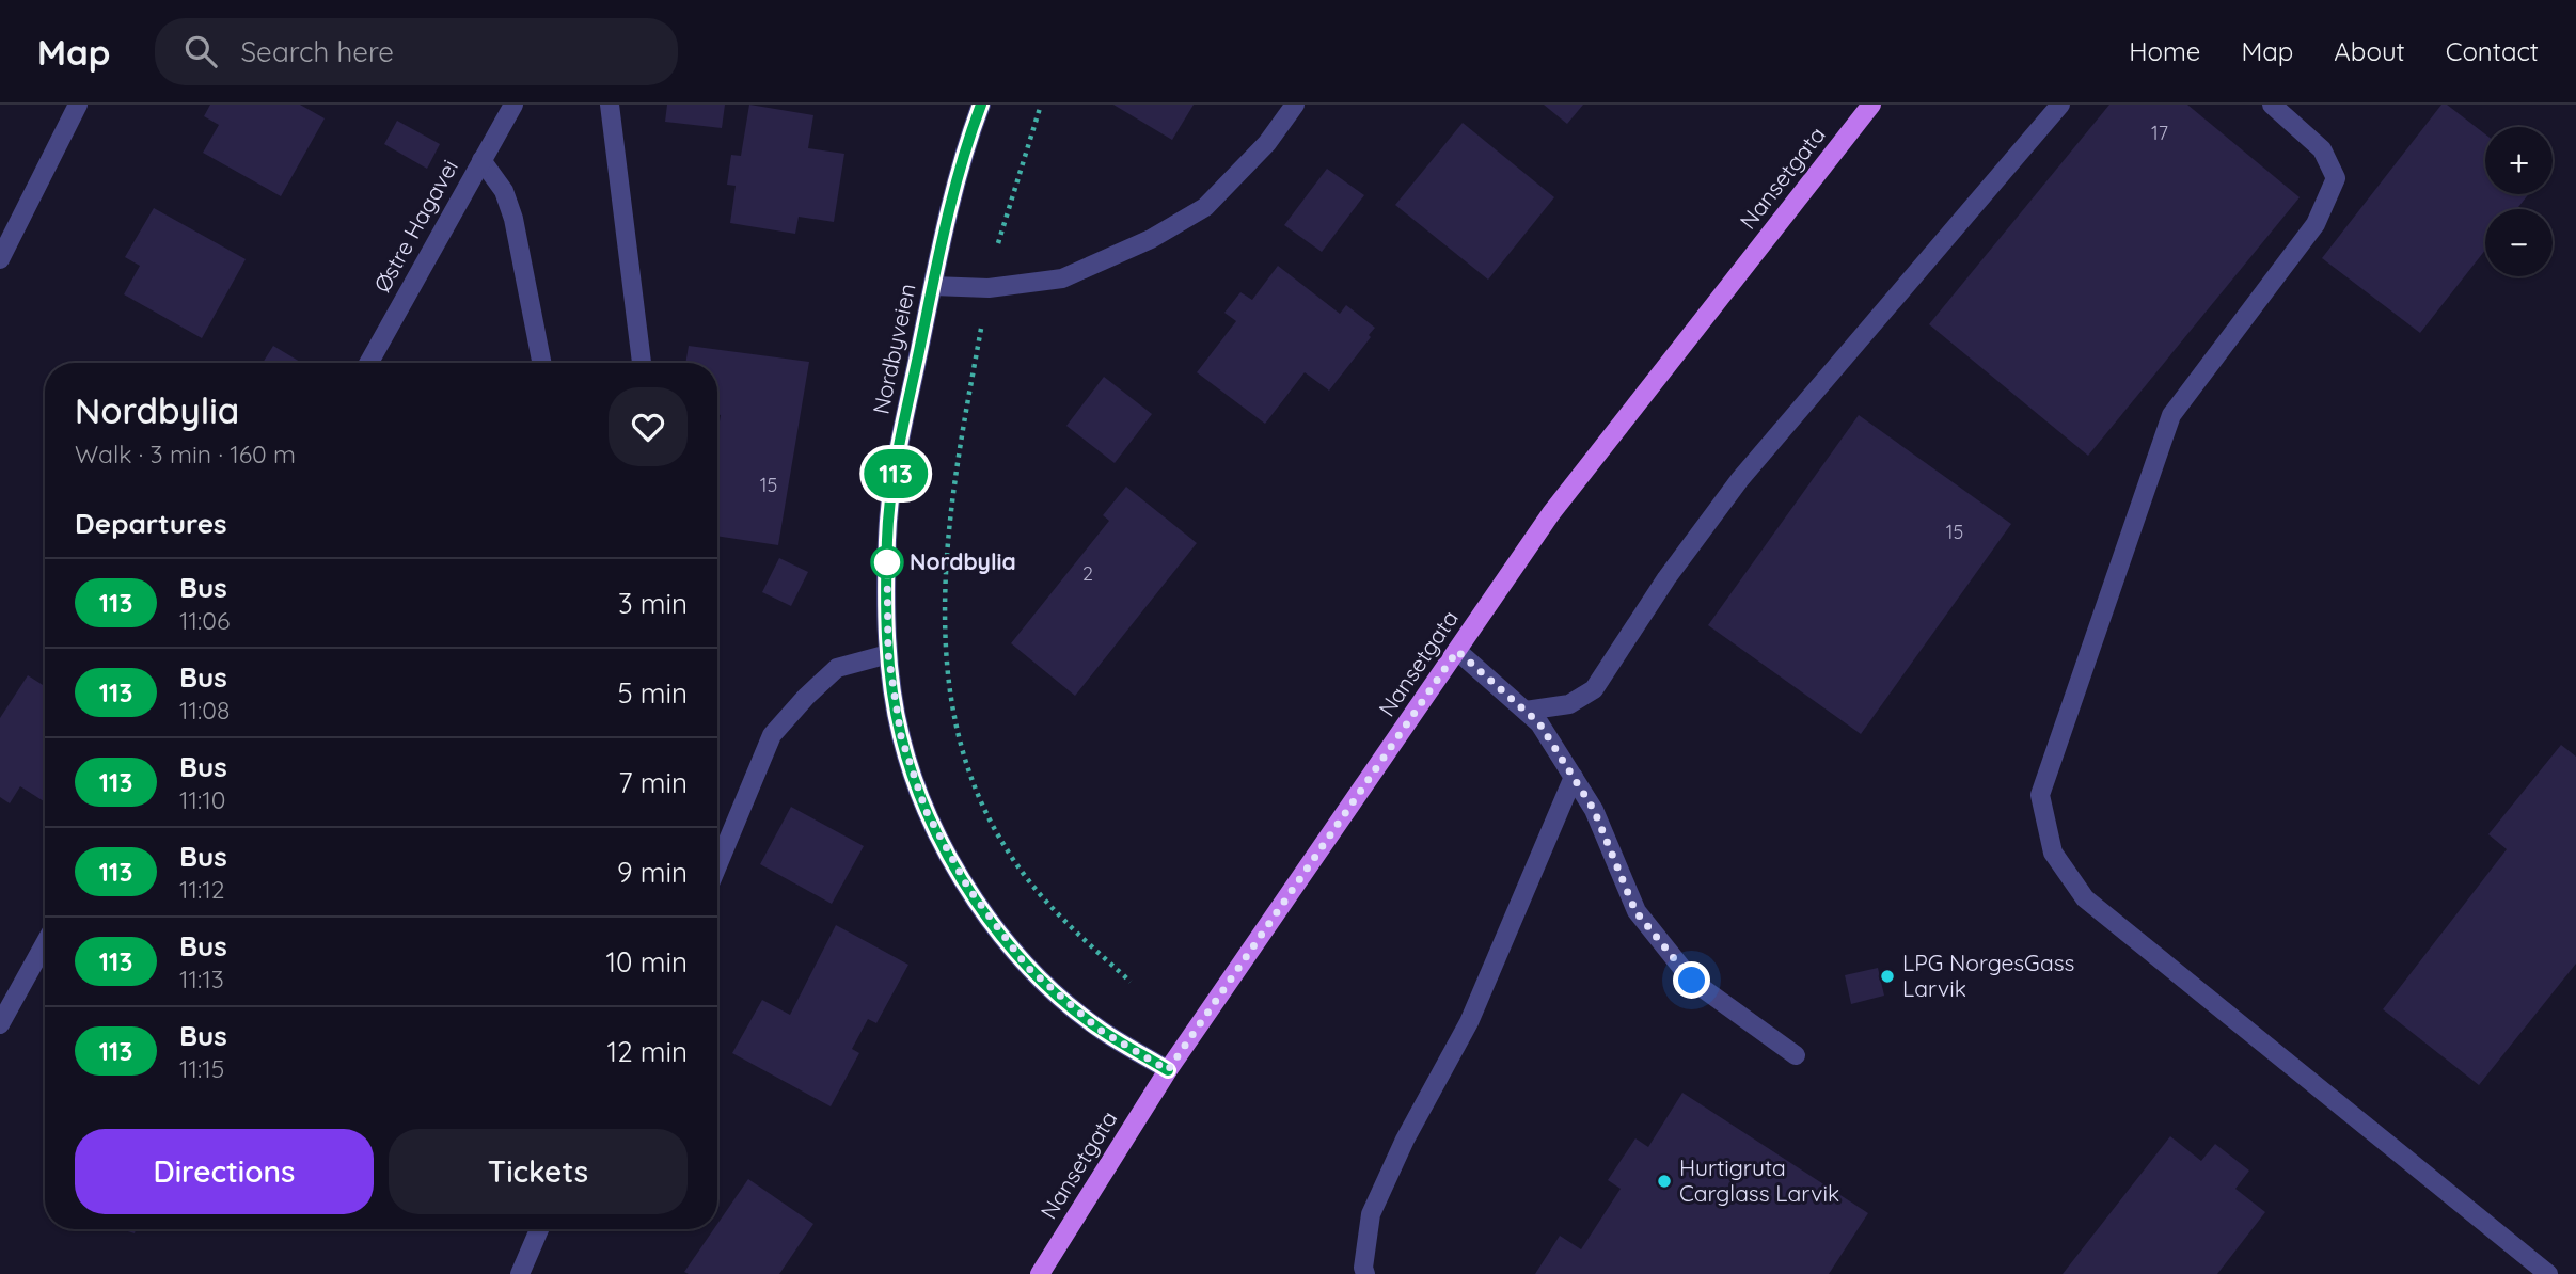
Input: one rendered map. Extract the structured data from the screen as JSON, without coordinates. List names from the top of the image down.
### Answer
{
  "streets": {
    "main road": ["Nansetgata"],
    "street": ["Østre Hagavei", "Nordbyveien"]
  },
  "crossings": [
    ["Nansetgata", "Nordbyveien"]
  ],
  "places": ["Nordbylia", "LPG NorgesGass Larvik", "Hurtigruta Carglass Larvik"],
  "lines": ["bus line 113"],
  "house_numbers": [
    "17",
    "15",
    "15",
    "2"
  ],
  "page": {
    "header": "Map",
    "search": "Search here",
    "nav": [
      "Home",
      "Map",
      "About",
      "Contact"
    ],
    "on_map": "113",
    "map_buttons": ["+", "−"],
    "heading": [
      ["Nordbylia", "Walk · 3 min · 160 m"],
      "Departures"
    ],
    "list": [
      {
        "mark": "113",
        "name": "Bus",
        "note": "11:06",
        "value": "3 min"
      },
      {
        "mark": "113",
        "name": "Bus",
        "note": "11:08",
        "value": "5 min"
      },
      {
        "mark": "113",
        "name": "Bus",
        "note": "11:10",
        "value": "7 min"
      },
      {
        "mark": "113",
        "name": "Bus",
        "note": "11:12",
        "value": "9 min"
      },
      {
        "mark": "113",
        "name": "Bus",
        "note": "11:13",
        "value": "10 min"
      },
      {
        "mark": "113",
        "name": "Bus",
        "note": "11:15",
        "value": "12 min"
      }
    ],
    "buttons": ["Directions", "Tickets"]
  }
}
